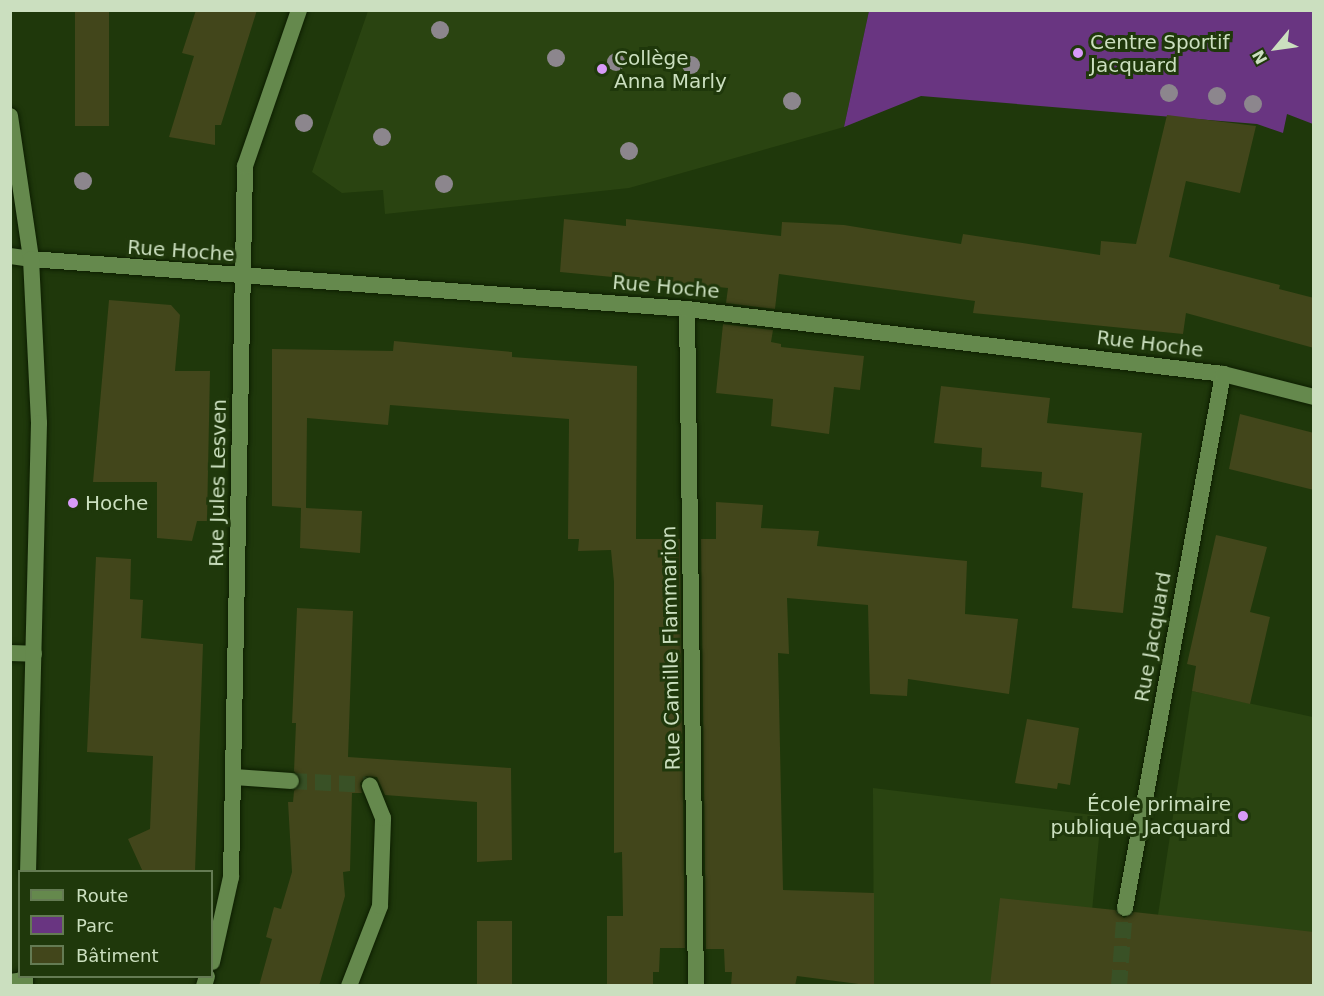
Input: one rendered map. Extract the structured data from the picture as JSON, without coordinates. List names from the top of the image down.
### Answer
{
  "streets": {
    "street": [
      "Rue Hoche",
      "Rue Jules Lesven",
      "Rue Jacquard",
      "Rue Camille Flammarion"
    ]
  },
  "crossings": [
    ["Rue Hoche", "Rue Jules Lesven"],
    ["Rue Hoche", "Rue Jacquard"],
    ["Rue Hoche", "Rue Camille Flammarion"]
  ],
  "places": [
    "Centre Sportif Jacquard",
    "Collège Anna Marly",
    "Hoche",
    "École primaire publique Jacquard"
  ],
  "legend": ["Route", "Parc", "Bâtiment"],
  "north": "bottom left"
}
